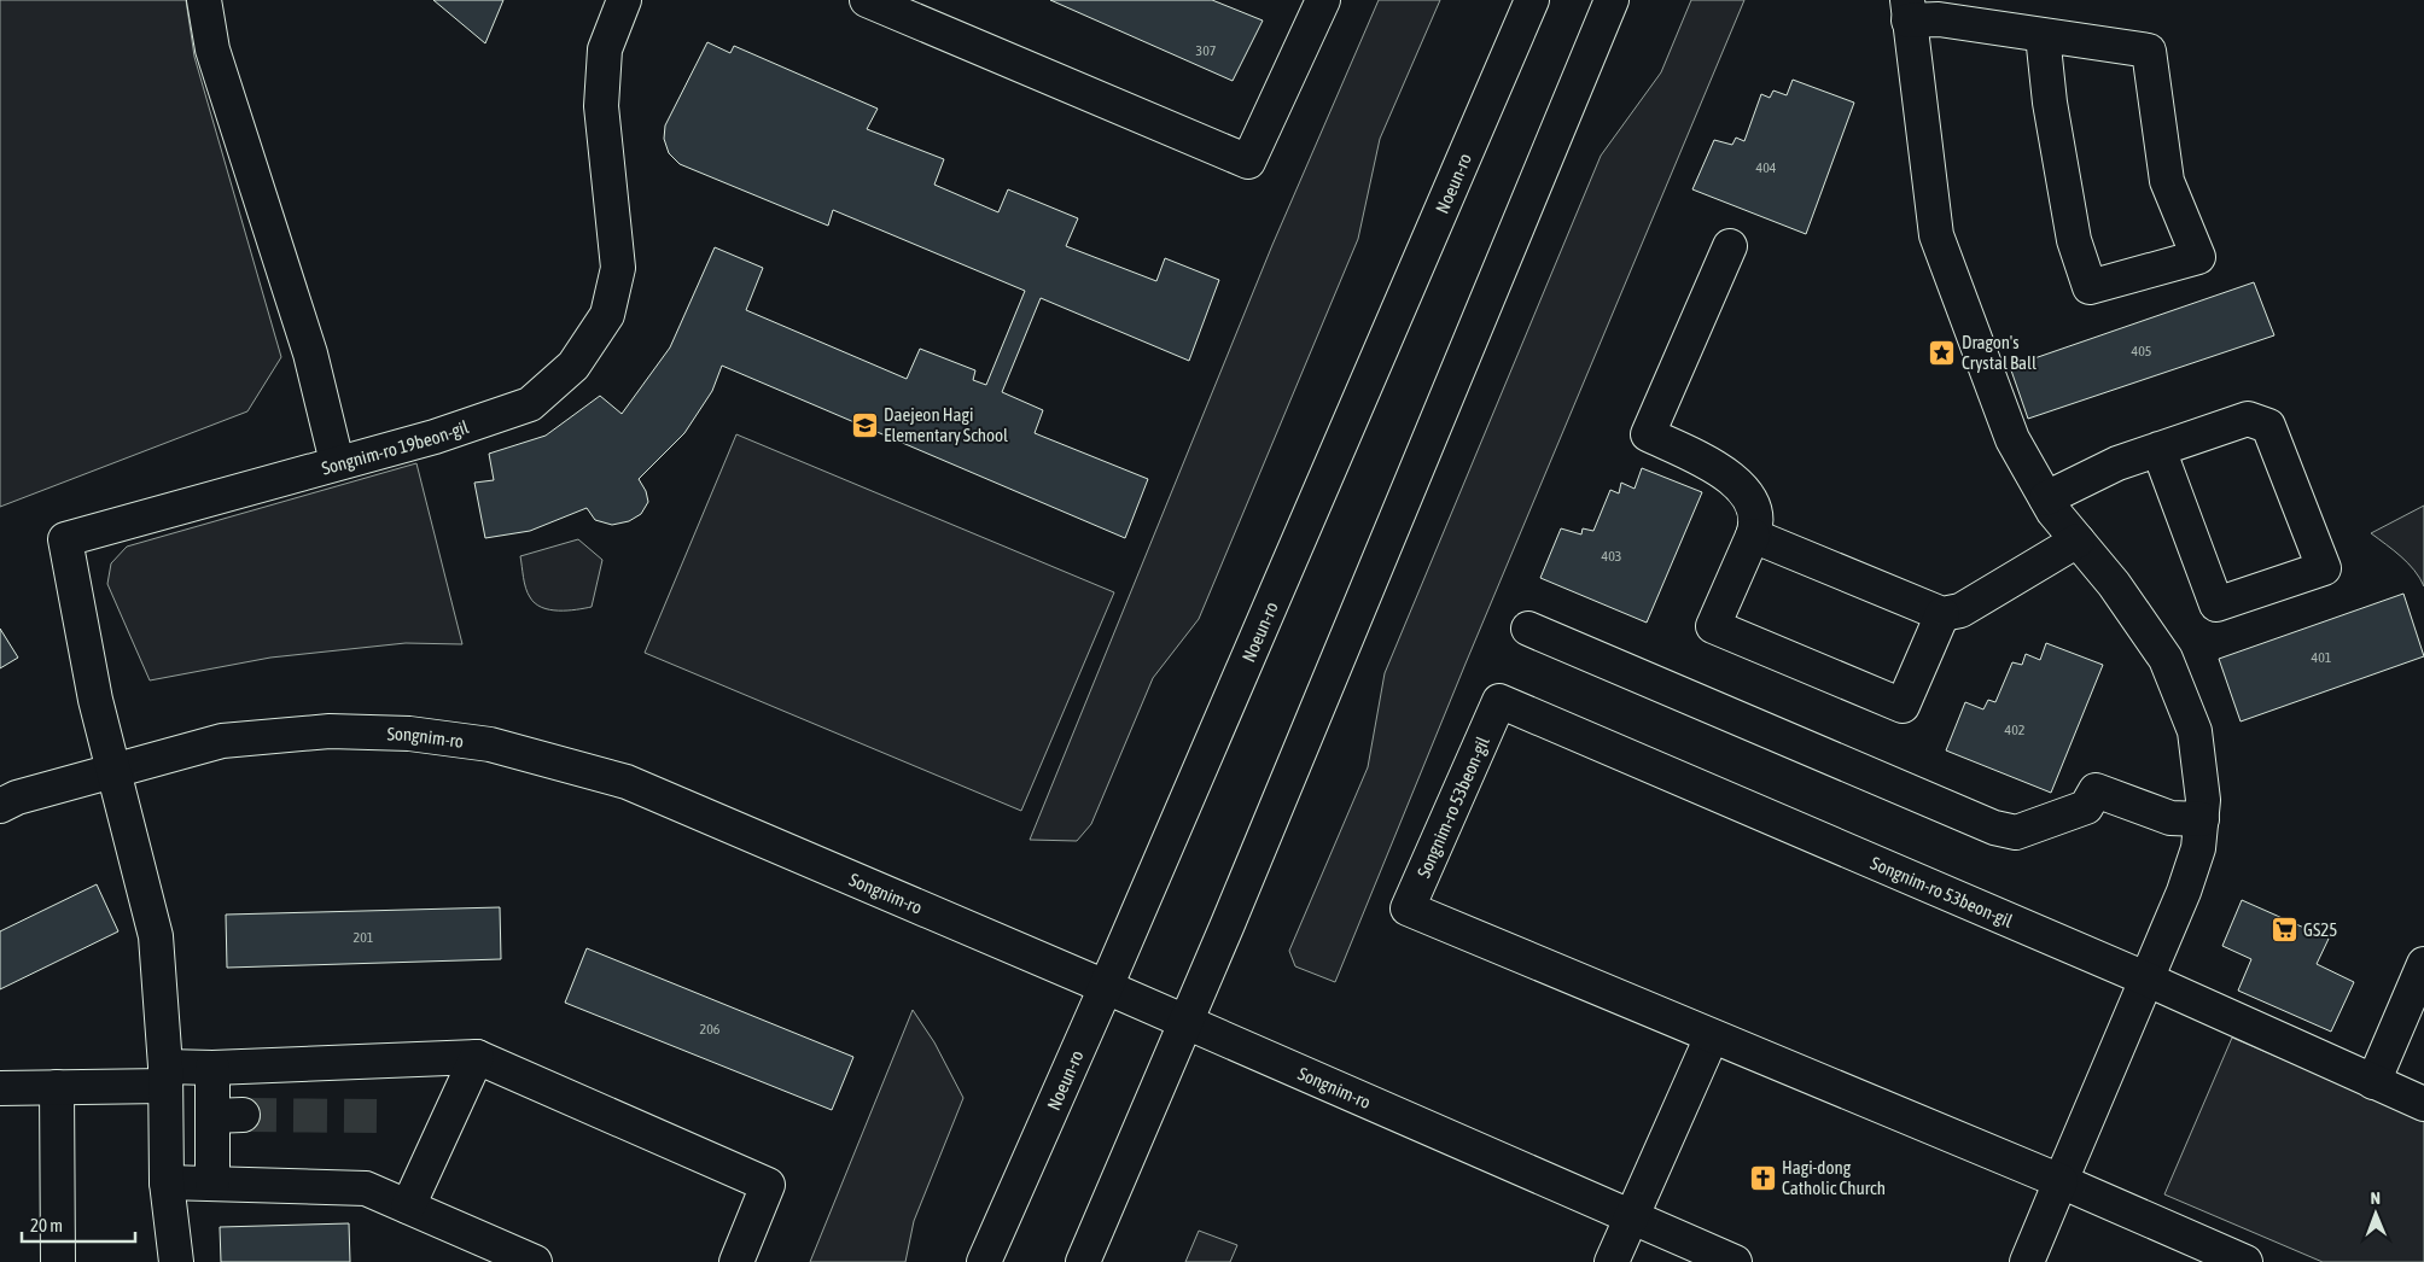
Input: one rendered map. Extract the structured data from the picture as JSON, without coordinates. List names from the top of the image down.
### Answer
{
  "streets": {
    "street": [
      "Noeun-ro",
      "Songnim-ro 19beon-gil",
      "Songnim-ro",
      "Songnim-ro 53beon-gil"
    ]
  },
  "crossings": [
    ["Noeun-ro", "Songnim-ro"],
    ["Songnim-ro 19beon-gil", "Songnim-ro"]
  ],
  "places": {
    "place": ["Dragon's Crystal Ball"],
    "school or university": ["Daejeon Hagi Elementary School"],
    "supermarket": ["GS25"],
    "church": ["Hagi-dong Catholic Church"]
  },
  "house_numbers": [
    "307",
    "404",
    "405",
    "403",
    "401",
    "402",
    "201",
    "206"
  ],
  "scale_bar": "20 m",
  "north": "top"
}
